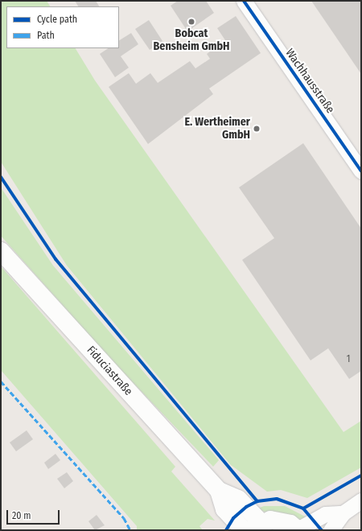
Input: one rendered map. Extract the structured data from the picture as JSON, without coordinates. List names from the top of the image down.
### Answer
{
  "streets": {
    "main road": ["Fiduciastraße"],
    "street": ["Wachhausstraße"]
  },
  "places": ["Bobcat Bensheim GmbH", "E. Wertheimer GmbH"],
  "house_numbers": ["1"],
  "legend": ["Cycle path", "Path"],
  "scale_bar": "20 m"
}
